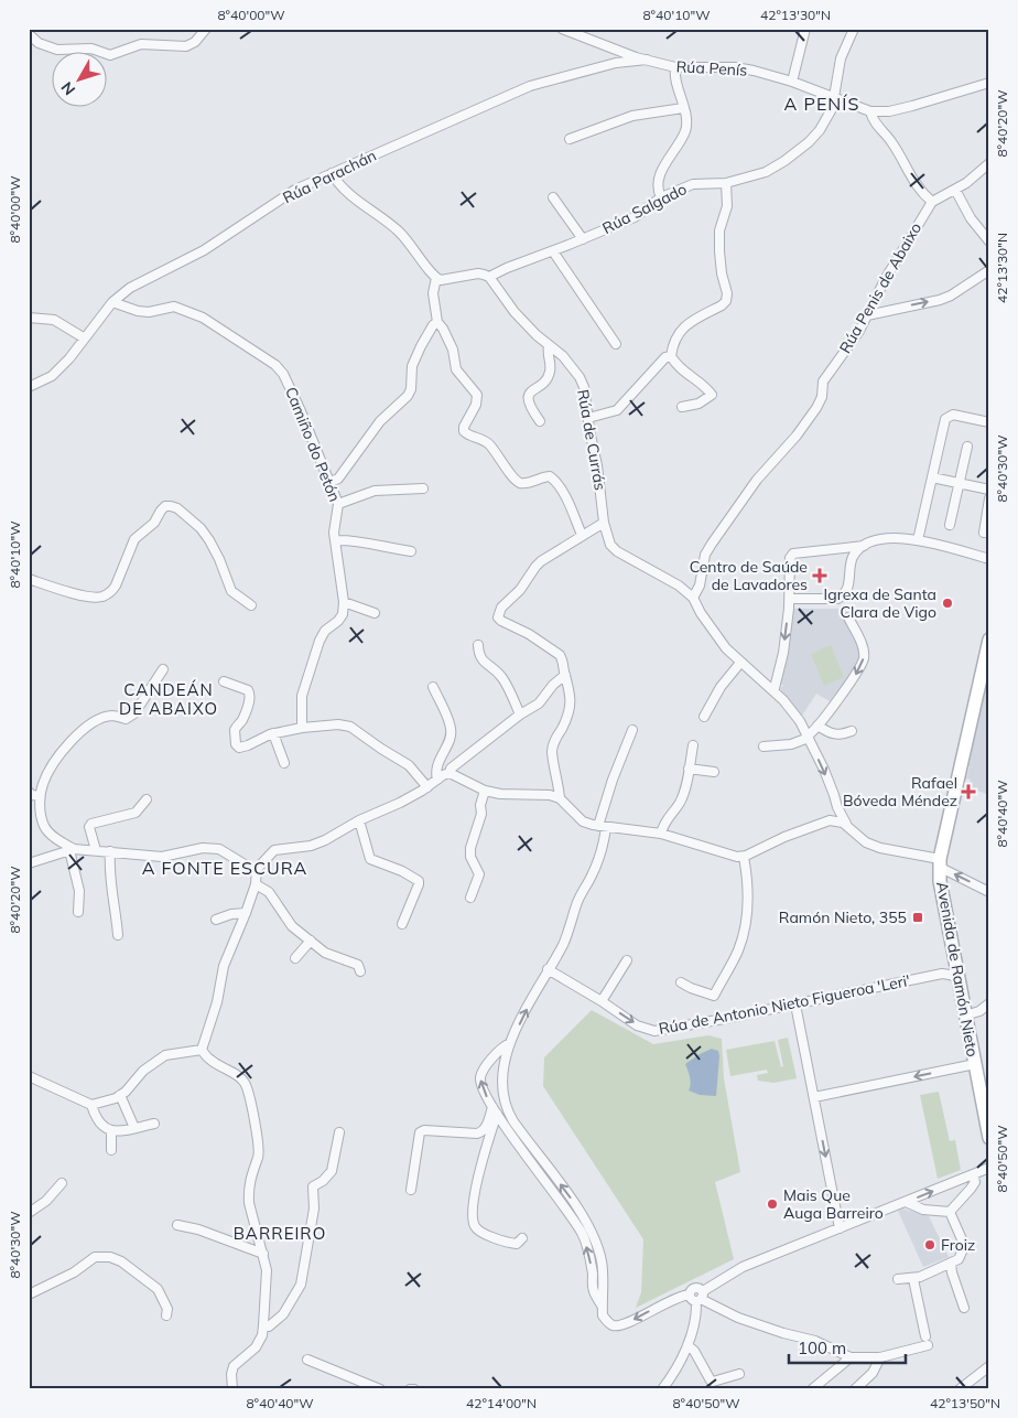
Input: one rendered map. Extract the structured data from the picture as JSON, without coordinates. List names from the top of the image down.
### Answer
{
  "streets": {
    "main road": ["Avenida de Ramón Nieto"],
    "street": [
      "Rúa Penís",
      "Rúa Parachán",
      "Rúa Salgado",
      "Rúa Penis de Abaixo",
      "Rúa de Currás",
      "Camiño do Petón",
      "Rúa de Antonio Nieto Figueroa 'Leri'"
    ]
  },
  "crossings": [
    ["Rúa Penís", "Rúa Parachán"],
    ["Rúa Penís", "Rúa Salgado"],
    ["Rúa Parachán", "Camiño do Petón"],
    ["Rúa Salgado", "Rúa de Currás"],
    ["Rúa Penis de Abaixo", "Rúa de Currás"],
    ["Avenida de Ramón Nieto", "Rúa de Antonio Nieto Figueroa 'Leri'"]
  ],
  "one_way": ["Rúa de Antonio Nieto Figueroa 'Leri'"],
  "districts": [
    "A PENÍS",
    "CANDEÁN DE ABAIXO",
    "A FONTE ESCURA",
    "BARREIRO"
  ],
  "places": {
    "health": ["Centro de Saúde de Lavadores", "Rafael Bóveda Méndez"],
    "other": ["Igrexa de Santa Clara de Vigo", "Mais Que Auga Barreiro", "Froiz"],
    "transit": ["Ramón Nieto, 355"]
  },
  "scale_bar": "100 m",
  "north": "bottom left",
  "coordinates": [
    "8°40'00\"W",
    "8°40'10\"W",
    "42°13'30\"N",
    "8°40'20\"W",
    "8°40'30\"W",
    "8°40'40\"W",
    "8°40'50\"W",
    "42°14'00\"N",
    "42°13'50\"N"
  ]
}
